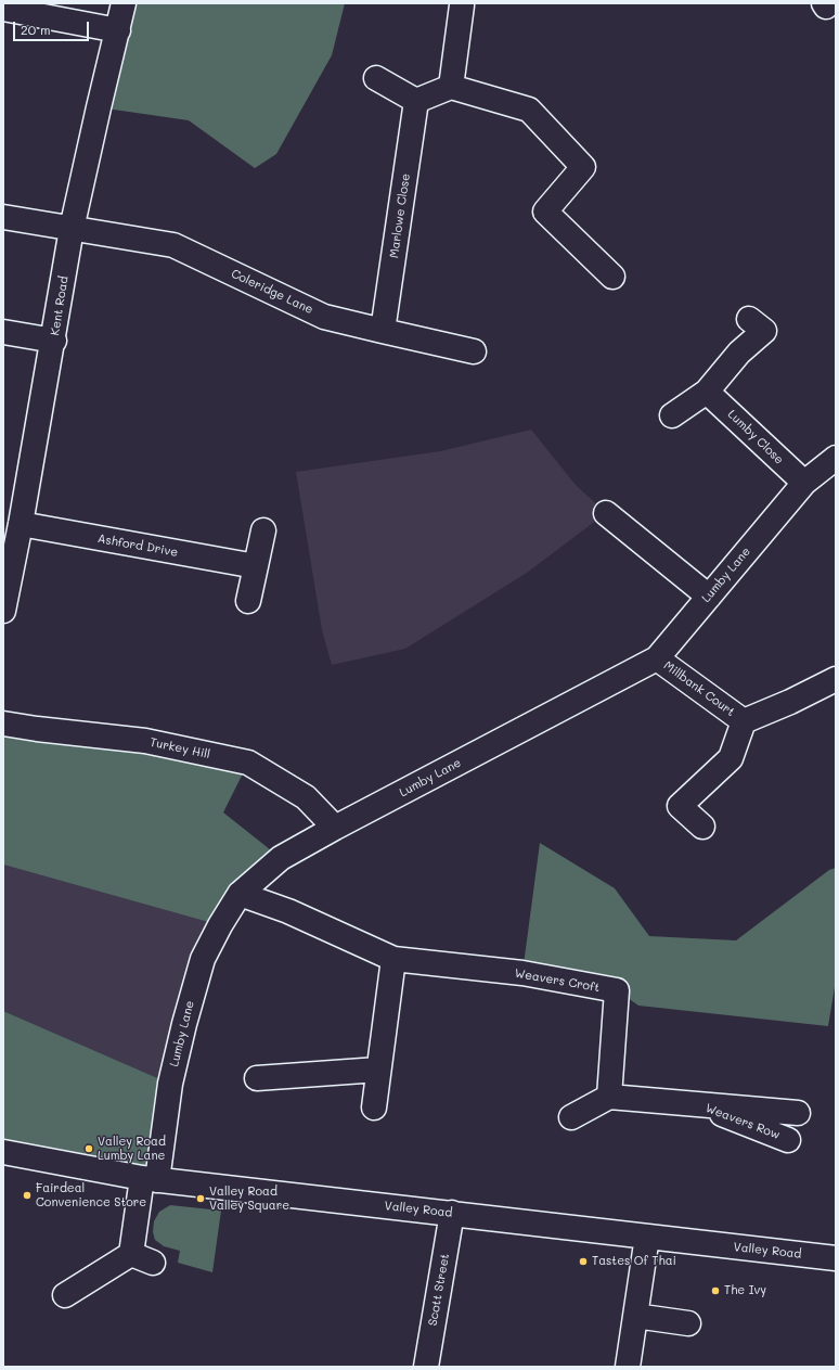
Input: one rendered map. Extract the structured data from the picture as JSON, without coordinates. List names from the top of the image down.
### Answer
{
  "streets": {
    "street": [
      "Marlowe Close",
      "Coleridge Lane",
      "Kent Road",
      "Lumby Close",
      "Ashford Drive",
      "Lumby Lane",
      "Millbank Court",
      "Turkey Hill",
      "Weavers Croft",
      "Weavers Row",
      "Valley Road",
      "Scott Street"
    ]
  },
  "crossings": [
    ["Marlowe Close", "Coleridge Lane"],
    ["Coleridge Lane", "Kent Road"],
    ["Kent Road", "Ashford Drive"],
    ["Lumby Close", "Lumby Lane"],
    ["Lumby Lane", "Millbank Court"],
    ["Lumby Lane", "Turkey Hill"],
    ["Lumby Lane", "Weavers Croft"],
    ["Lumby Lane", "Valley Road"],
    ["Valley Road", "Scott Street"]
  ],
  "places": [
    "Valley Road Lumby Lane",
    "Fairdeal Convenience Store",
    "Valley Road Valley Square",
    "Tastes Of Thai",
    "The Ivy"
  ],
  "scale_bar": "20 m"
}
